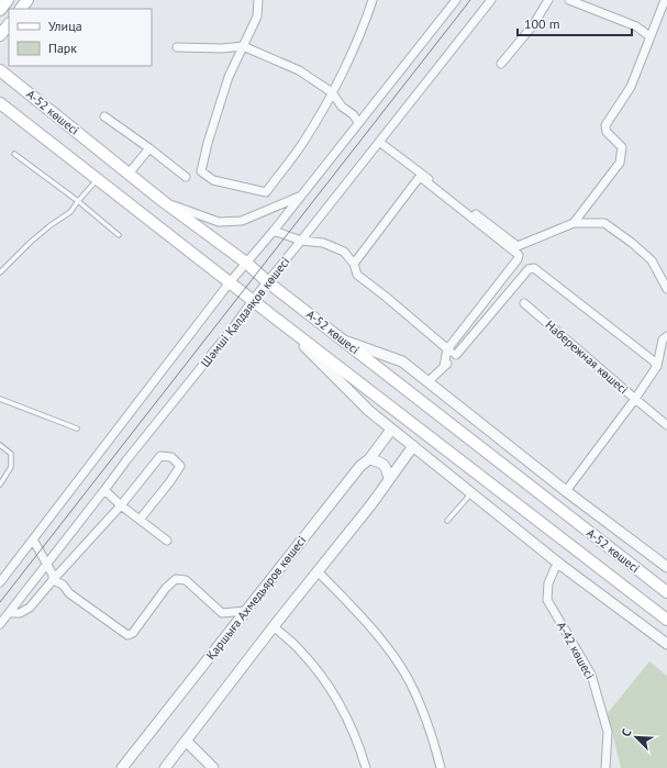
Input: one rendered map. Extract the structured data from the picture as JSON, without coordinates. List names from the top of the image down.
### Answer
{
  "streets": {
    "main road": ["А-52 көшесі"],
    "street": [
      "Шәмші Қалдаяқов көшесі",
      "Набережная көшесі",
      "Қаршыға Ахмедьяров көшесі",
      "А-42 көшесі"
    ]
  },
  "crossings": [
    ["А-52 көшесі", "Шәмші Қалдаяқов көшесі"]
  ],
  "legend": ["Улица", "Парк"],
  "scale_bar": "100 m",
  "north": "top left"
}
